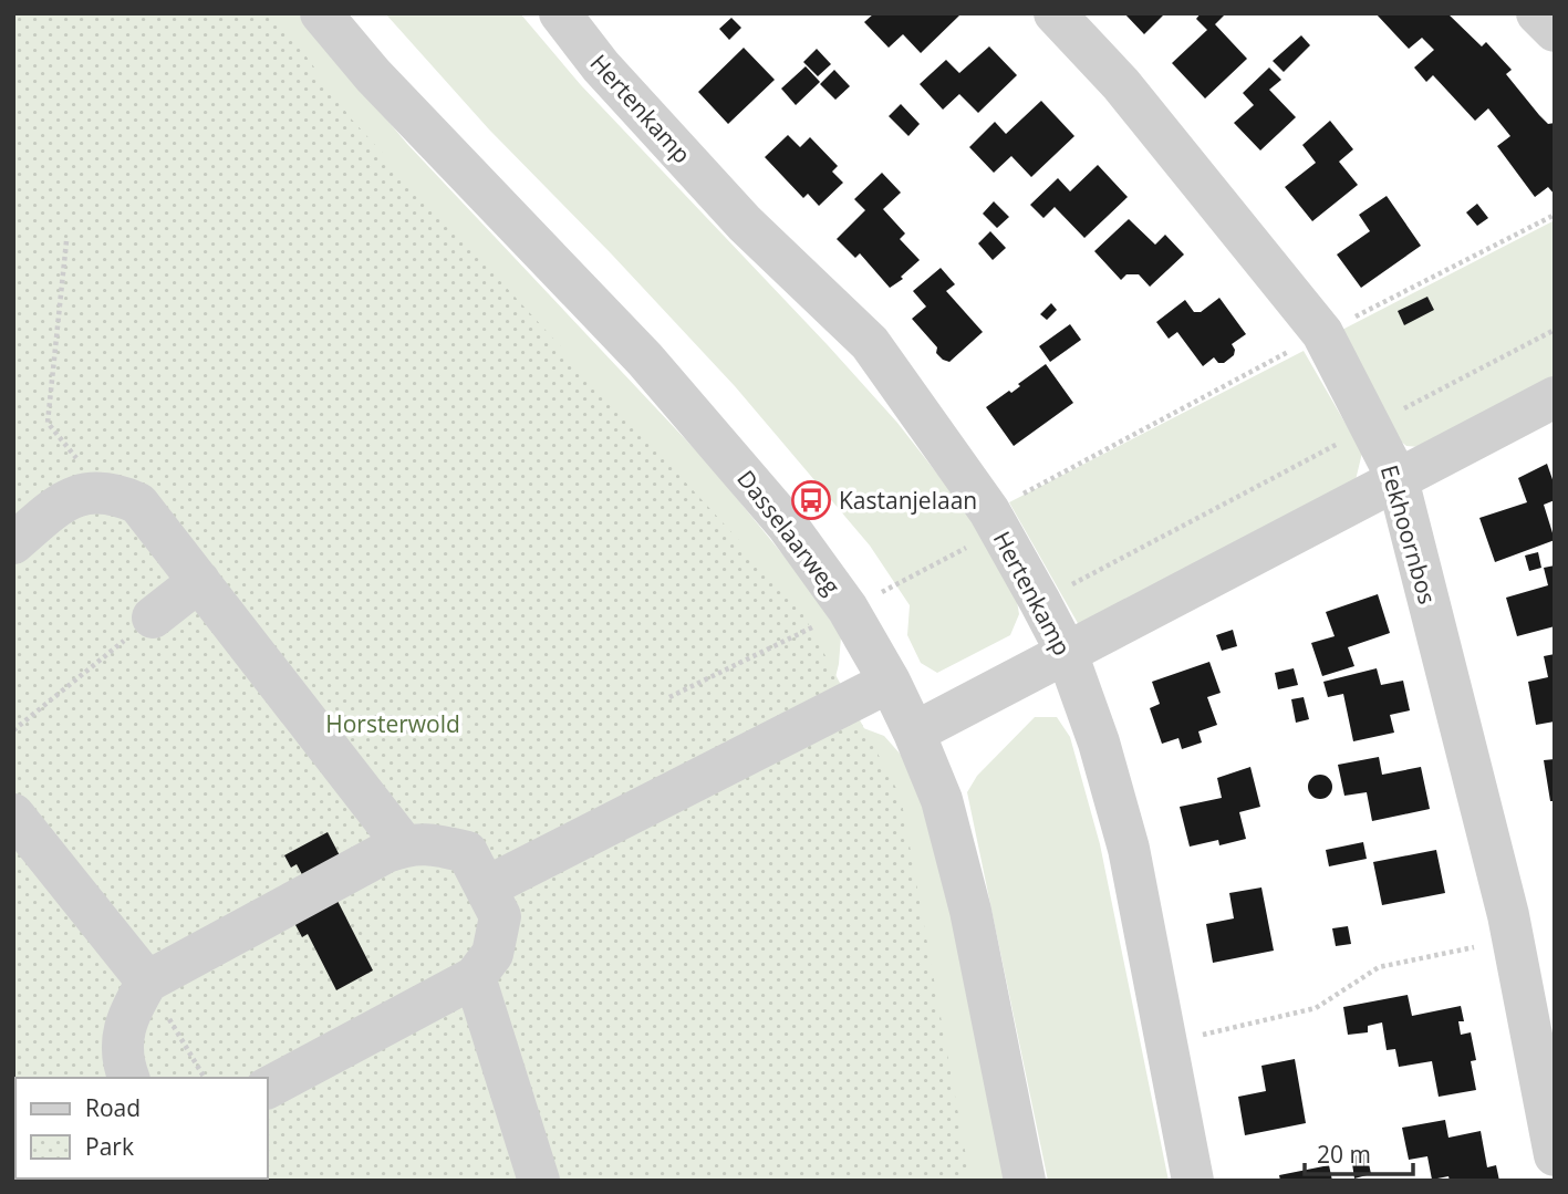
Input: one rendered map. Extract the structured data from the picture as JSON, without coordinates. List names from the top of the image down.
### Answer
{
  "streets": {
    "street": ["Hertenkamp", "Dasselaarweg", "Eekhoornbos"]
  },
  "parks": ["Horsterwold"],
  "places": {
    "bus stop": ["Kastanjelaan"]
  },
  "legend": ["Road", "Park"],
  "scale_bar": "20 m"
}
